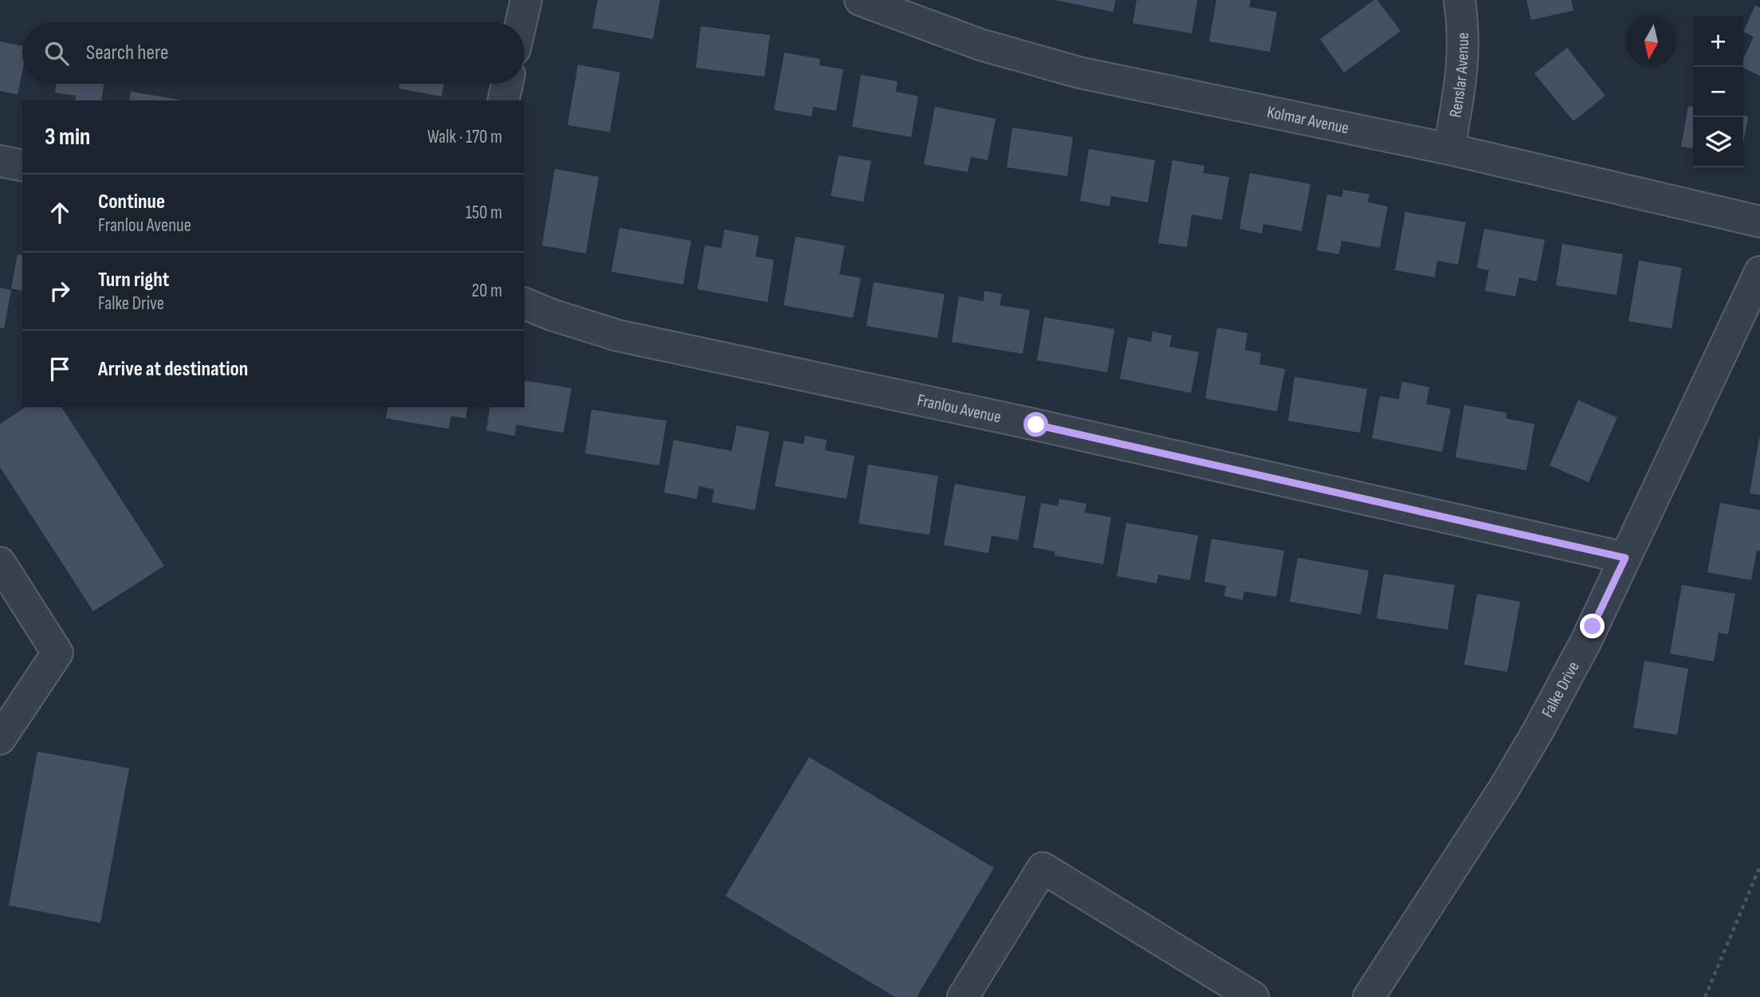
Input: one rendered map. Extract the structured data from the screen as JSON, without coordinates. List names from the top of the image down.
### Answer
{
  "streets": {
    "street": [
      "Renslar Avenue",
      "Kolmar Avenue",
      "Franlou Avenue",
      "Falke Drive"
    ]
  },
  "crossings": [
    ["Renslar Avenue", "Kolmar Avenue"],
    ["Franlou Avenue", "Falke Drive"]
  ],
  "north": "bottom",
  "page": {
    "map_buttons": ["+", "−"],
    "search": "Search here",
    "heading": ["3 min", "Walk · 170 m"],
    "list": [
      ["Continue", "Franlou Avenue", "150 m"],
      ["Turn right", "Falke Drive", "20 m"],
      "Arrive at destination"
    ]
  }
}
